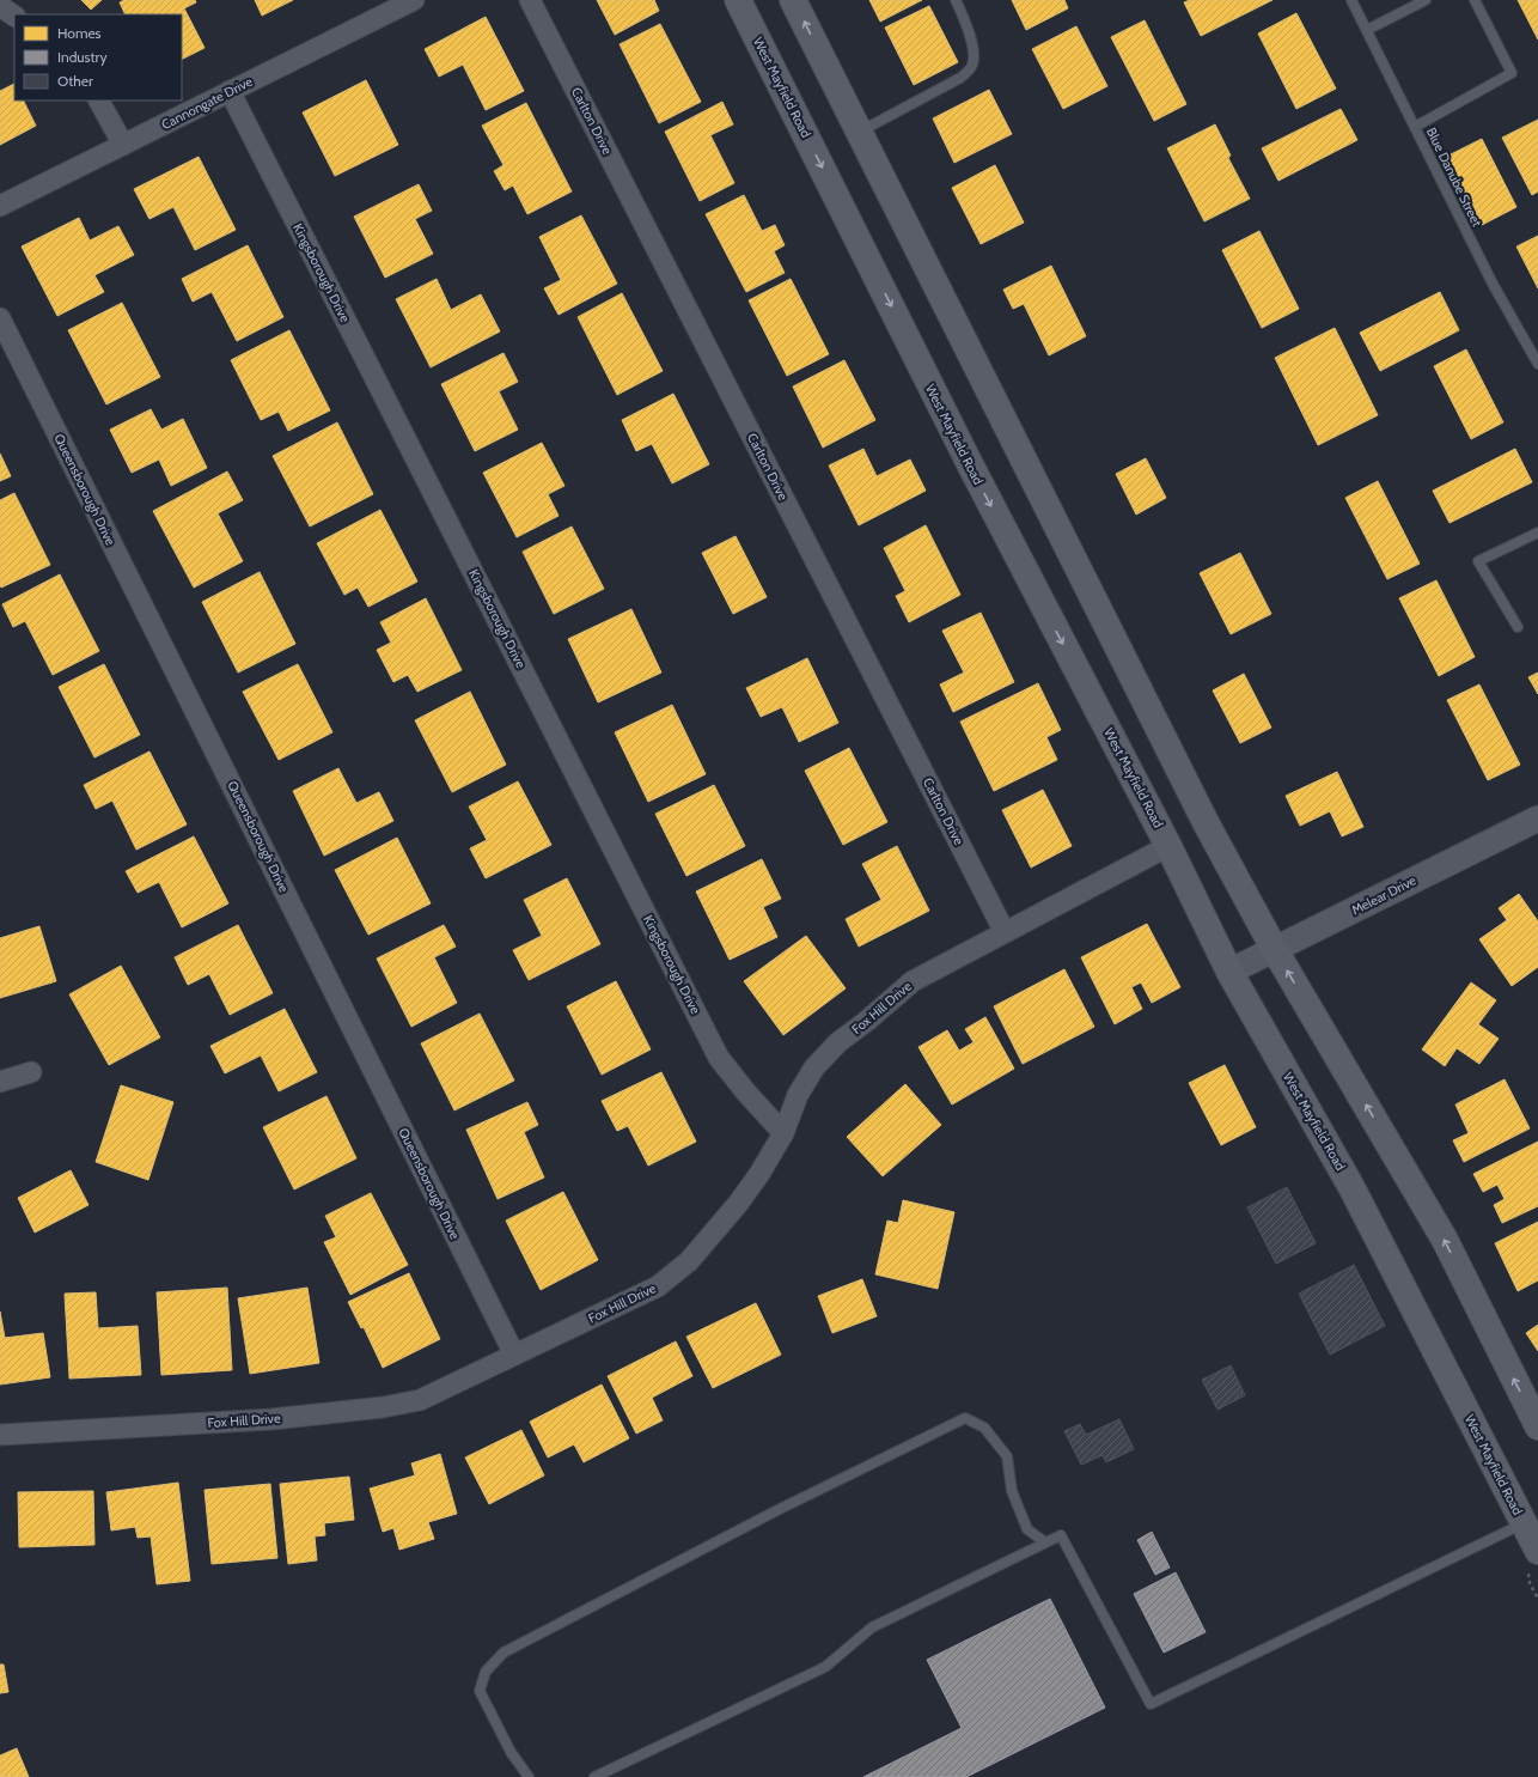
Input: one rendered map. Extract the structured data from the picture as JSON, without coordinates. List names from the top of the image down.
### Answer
{
  "streets": {
    "main road": ["West Mayfield Road"],
    "street": [
      "Cannongate Drive",
      "Carlton Drive",
      "Kingsborough Drive",
      "Queensborough Drive",
      "Melear Drive",
      "Fox Hill Drive"
    ],
    "lane": ["Blue Danube Street"]
  },
  "crossings": [
    ["West Mayfield Road", "Melear Drive"],
    ["West Mayfield Road", "Fox Hill Drive"],
    ["Cannongate Drive", "Kingsborough Drive"],
    ["Carlton Drive", "Fox Hill Drive"],
    ["Kingsborough Drive", "Fox Hill Drive"],
    ["Queensborough Drive", "Fox Hill Drive"]
  ],
  "legend": ["Homes", "Industry", "Other"]
}
